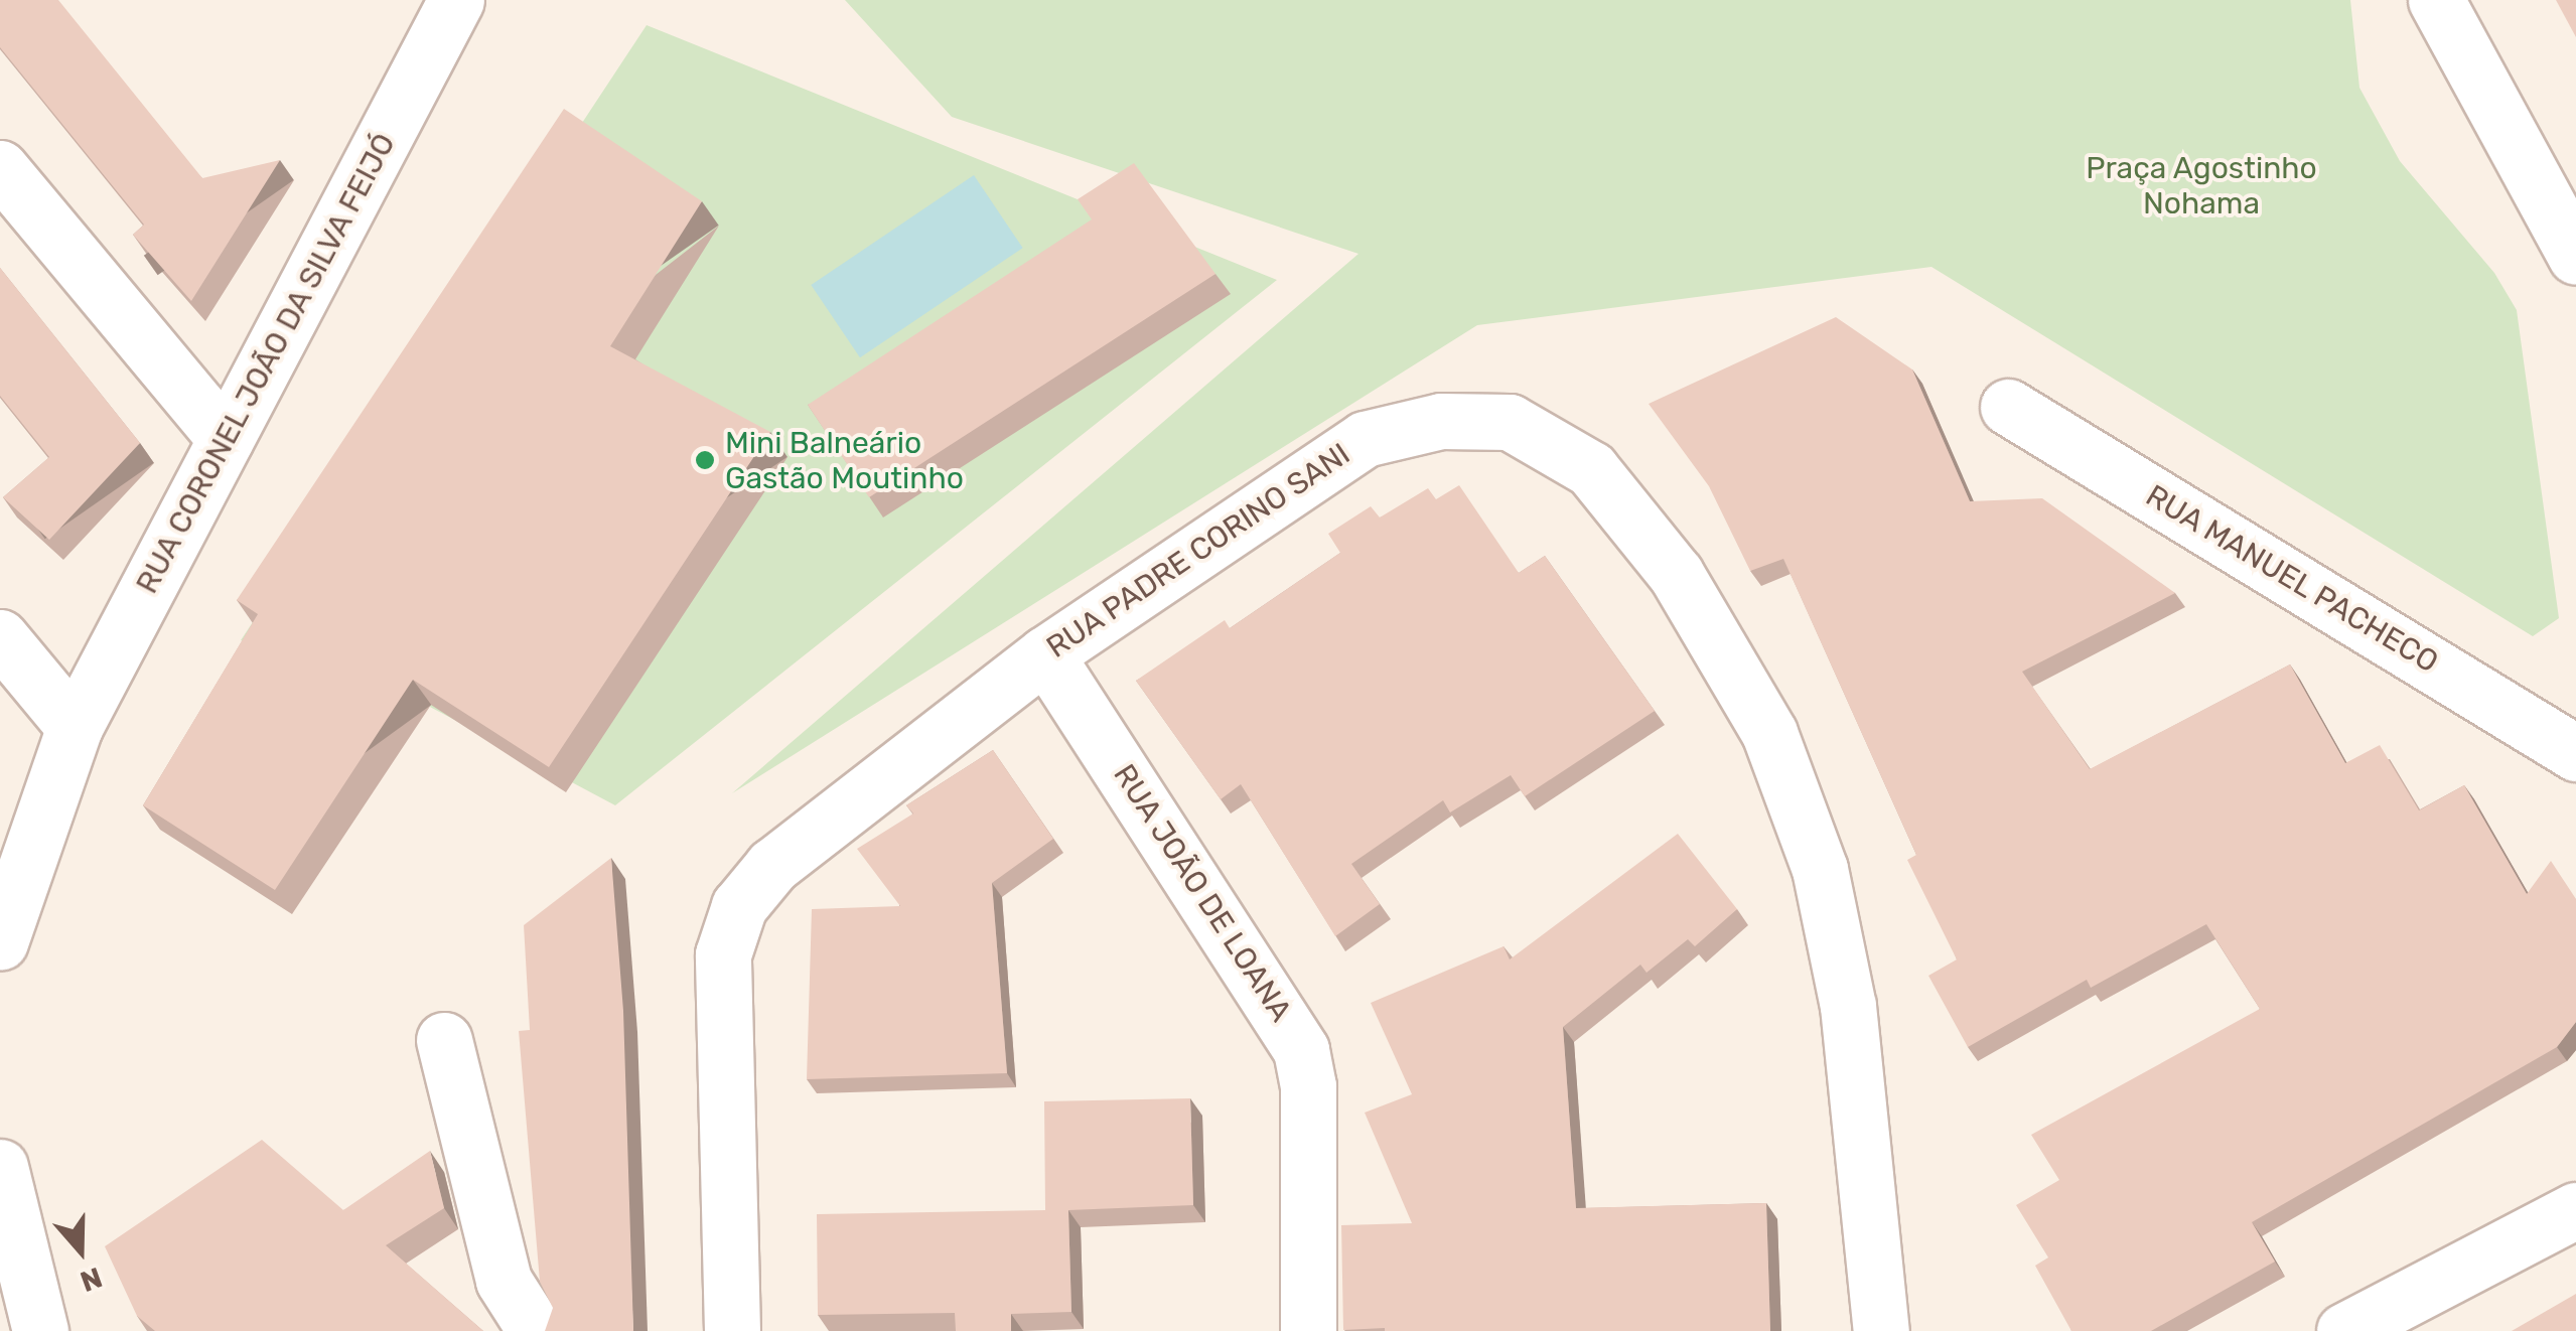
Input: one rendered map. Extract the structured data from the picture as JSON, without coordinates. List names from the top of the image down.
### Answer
{
  "streets": {
    "street": [
      "RUA CORONEL JOÃO DA SILVA FEIJÓ",
      "RUA PADRE CORINO SANI",
      "RUA MANUEL PACHECO",
      "RUA JOÃO DE LOANA"
    ]
  },
  "crossings": [
    ["RUA PADRE CORINO SANI", "RUA JOÃO DE LOANA"]
  ],
  "parks": ["Praça Agostinho Nohama"],
  "places": ["Mini Balneário Gastão Moutinho"],
  "north": "bottom"
}
